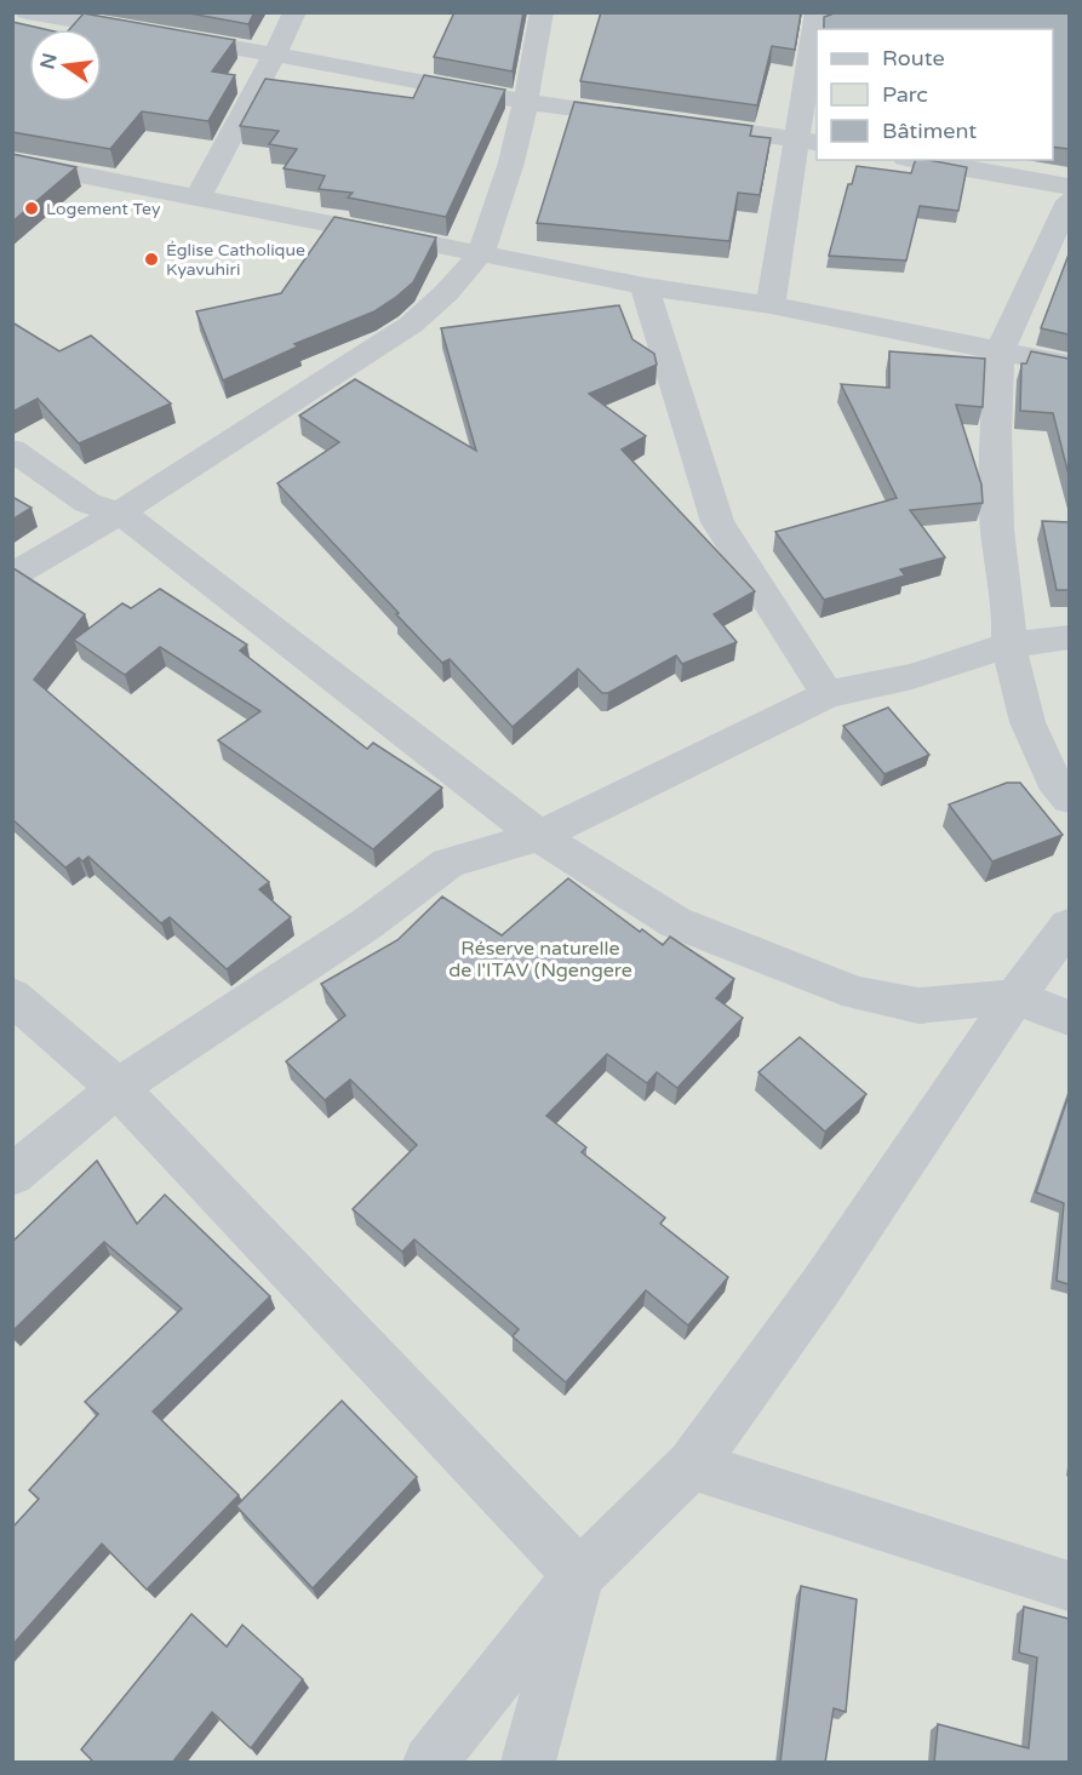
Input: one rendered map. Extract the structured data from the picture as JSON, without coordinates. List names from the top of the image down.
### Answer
{
  "parks": ["Réserve naturelle de l'ITAV (Ngengere"],
  "places": ["Logement Tey", "Église Catholique Kyavuhiri"],
  "legend": ["Route", "Parc", "Bâtiment"],
  "north": "left"
}
